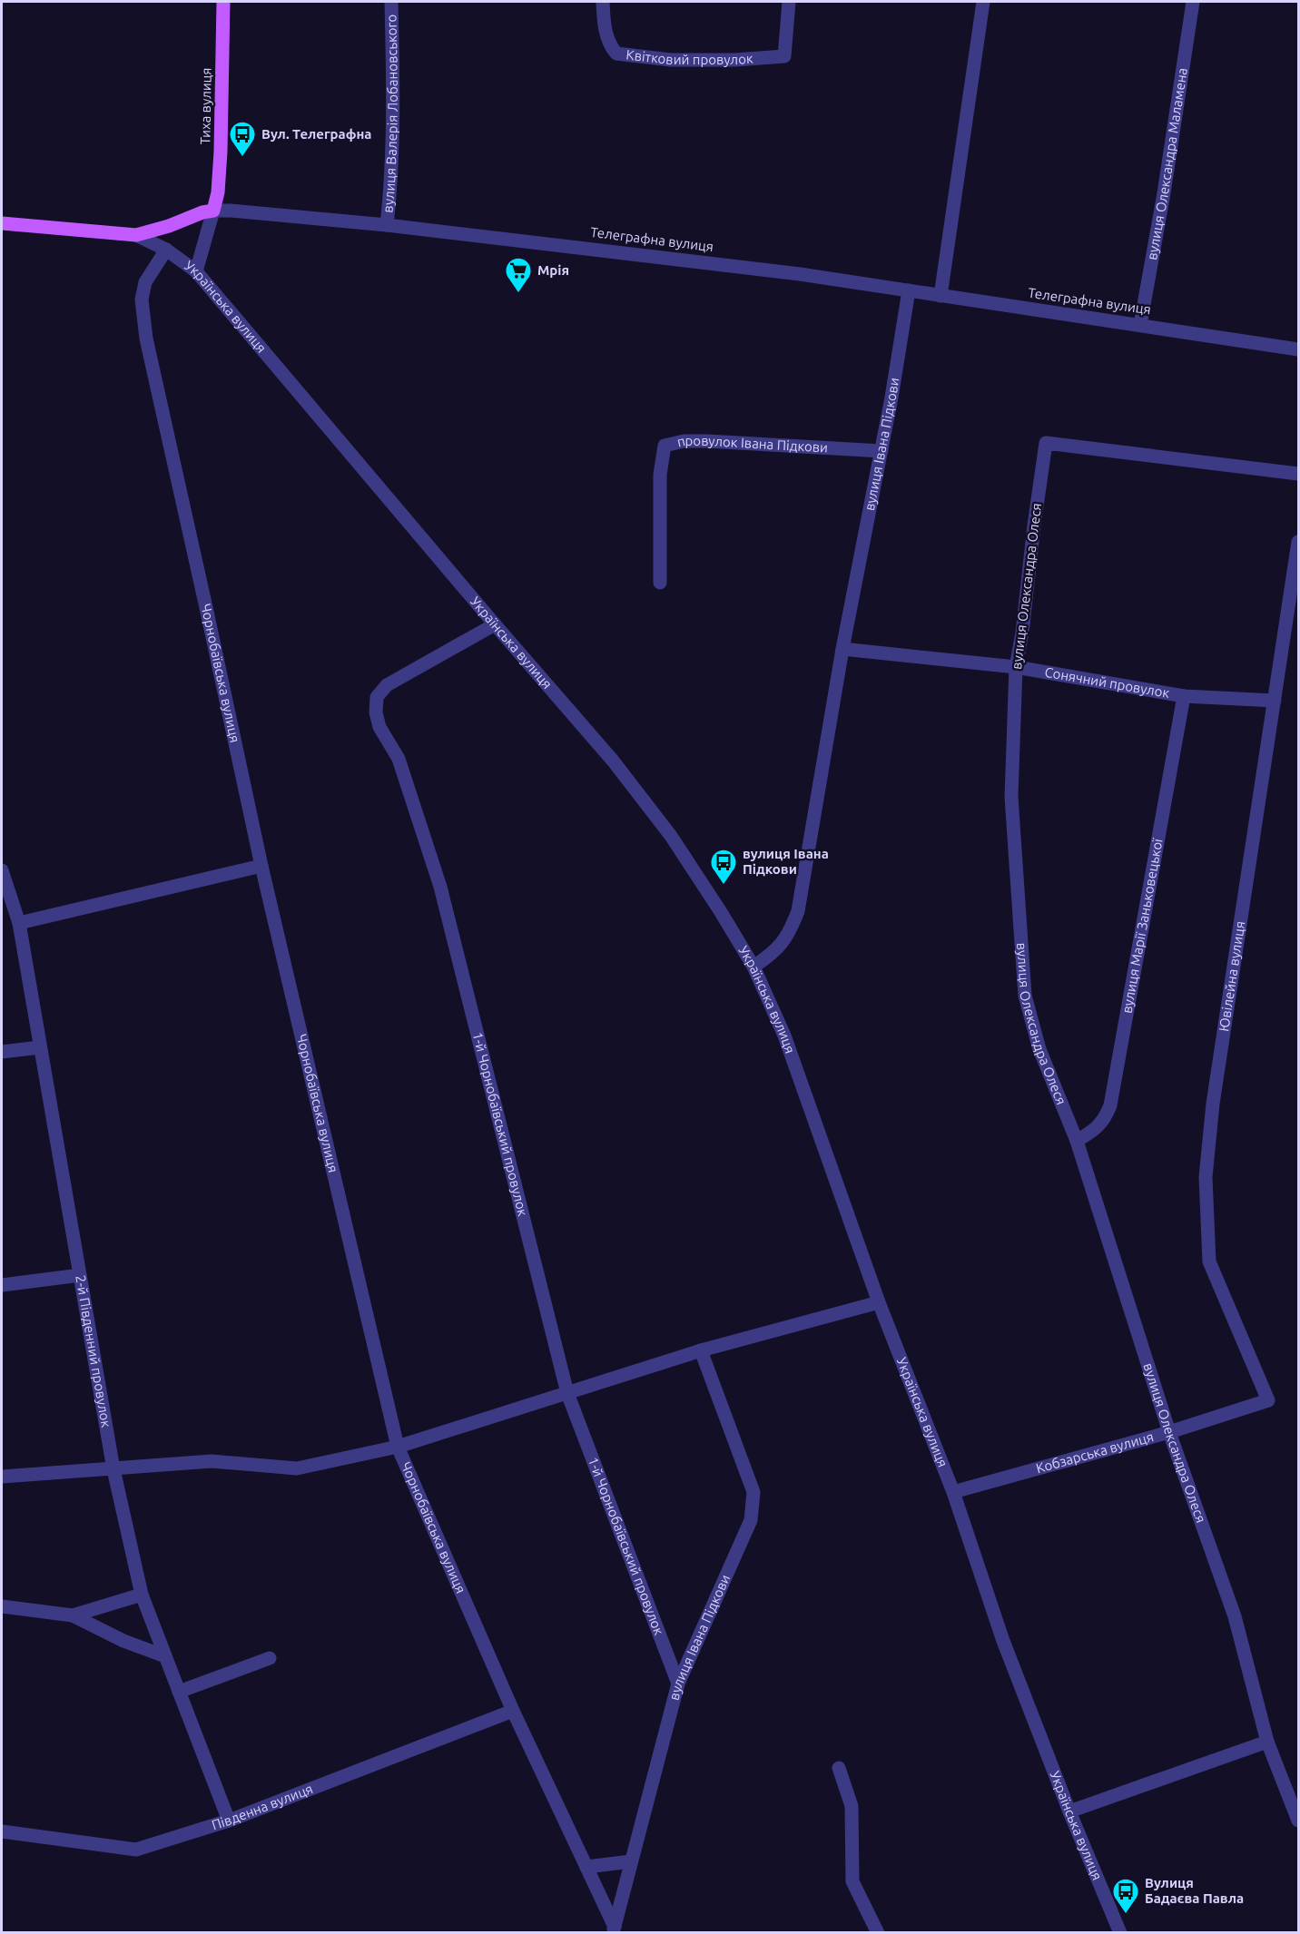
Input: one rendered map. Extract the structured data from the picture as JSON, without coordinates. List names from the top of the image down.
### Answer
{
  "streets": {
    "main road": ["Тиха вулиця", "Телеграфна вулиця"],
    "street": [
      "Квітковий провулок",
      "вулиця Валерія Лобановського",
      "вулиця Олександра Маламена",
      "Українська вулиця",
      "вулиця Івана Підкови",
      "провулок Івана Підкови",
      "вулиця Олександра Олеся",
      "Чорнобаївська вулиця",
      "Сонячний провулок",
      "вулиця Марії Заньковецької",
      "Ювілейна вулиця",
      "1-й Чорнобаївський провулок",
      "2-й Південний провулок",
      "Кобзарська вулиця",
      "Південна вулиця"
    ]
  },
  "crossings": [
    ["Тиха вулиця", "Телеграфна вулиця"],
    ["вулиця Валерія Лобановського", "Телеграфна вулиця"],
    ["вулиця Олександра Маламена", "Телеграфна вулиця"],
    ["Телеграфна вулиця", "Українська вулиця"],
    ["Телеграфна вулиця", "вулиця Івана Підкови"],
    ["Українська вулиця", "вулиця Івана Підкови"],
    ["Українська вулиця", "Чорнобаївська вулиця"],
    ["Українська вулиця", "1-й Чорнобаївський провулок"],
    ["Українська вулиця", "Кобзарська вулиця"],
    ["вулиця Івана Підкови", "провулок Івана Підкови"],
    ["вулиця Івана Підкови", "Чорнобаївська вулиця"],
    ["вулиця Івана Підкови", "Сонячний провулок"],
    ["вулиця Івана Підкови", "1-й Чорнобаївський провулок"],
    ["вулиця Олександра Олеся", "Сонячний провулок"],
    ["вулиця Олександра Олеся", "вулиця Марії Заньковецької"],
    ["вулиця Олександра Олеся", "Кобзарська вулиця"],
    ["Чорнобаївська вулиця", "Південна вулиця"],
    ["Сонячний провулок", "вулиця Марії Заньковецької"],
    ["Сонячний провулок", "Ювілейна вулиця"],
    ["Ювілейна вулиця", "Кобзарська вулиця"],
    ["2-й Південний провулок", "Південна вулиця"]
  ],
  "places": {
    "bus stop": ["Вул. Телеграфна", "вулиця Івана Підкови", "Вулиця Бадаєва Павла"],
    "supermarket": ["Мрія"]
  }
}
